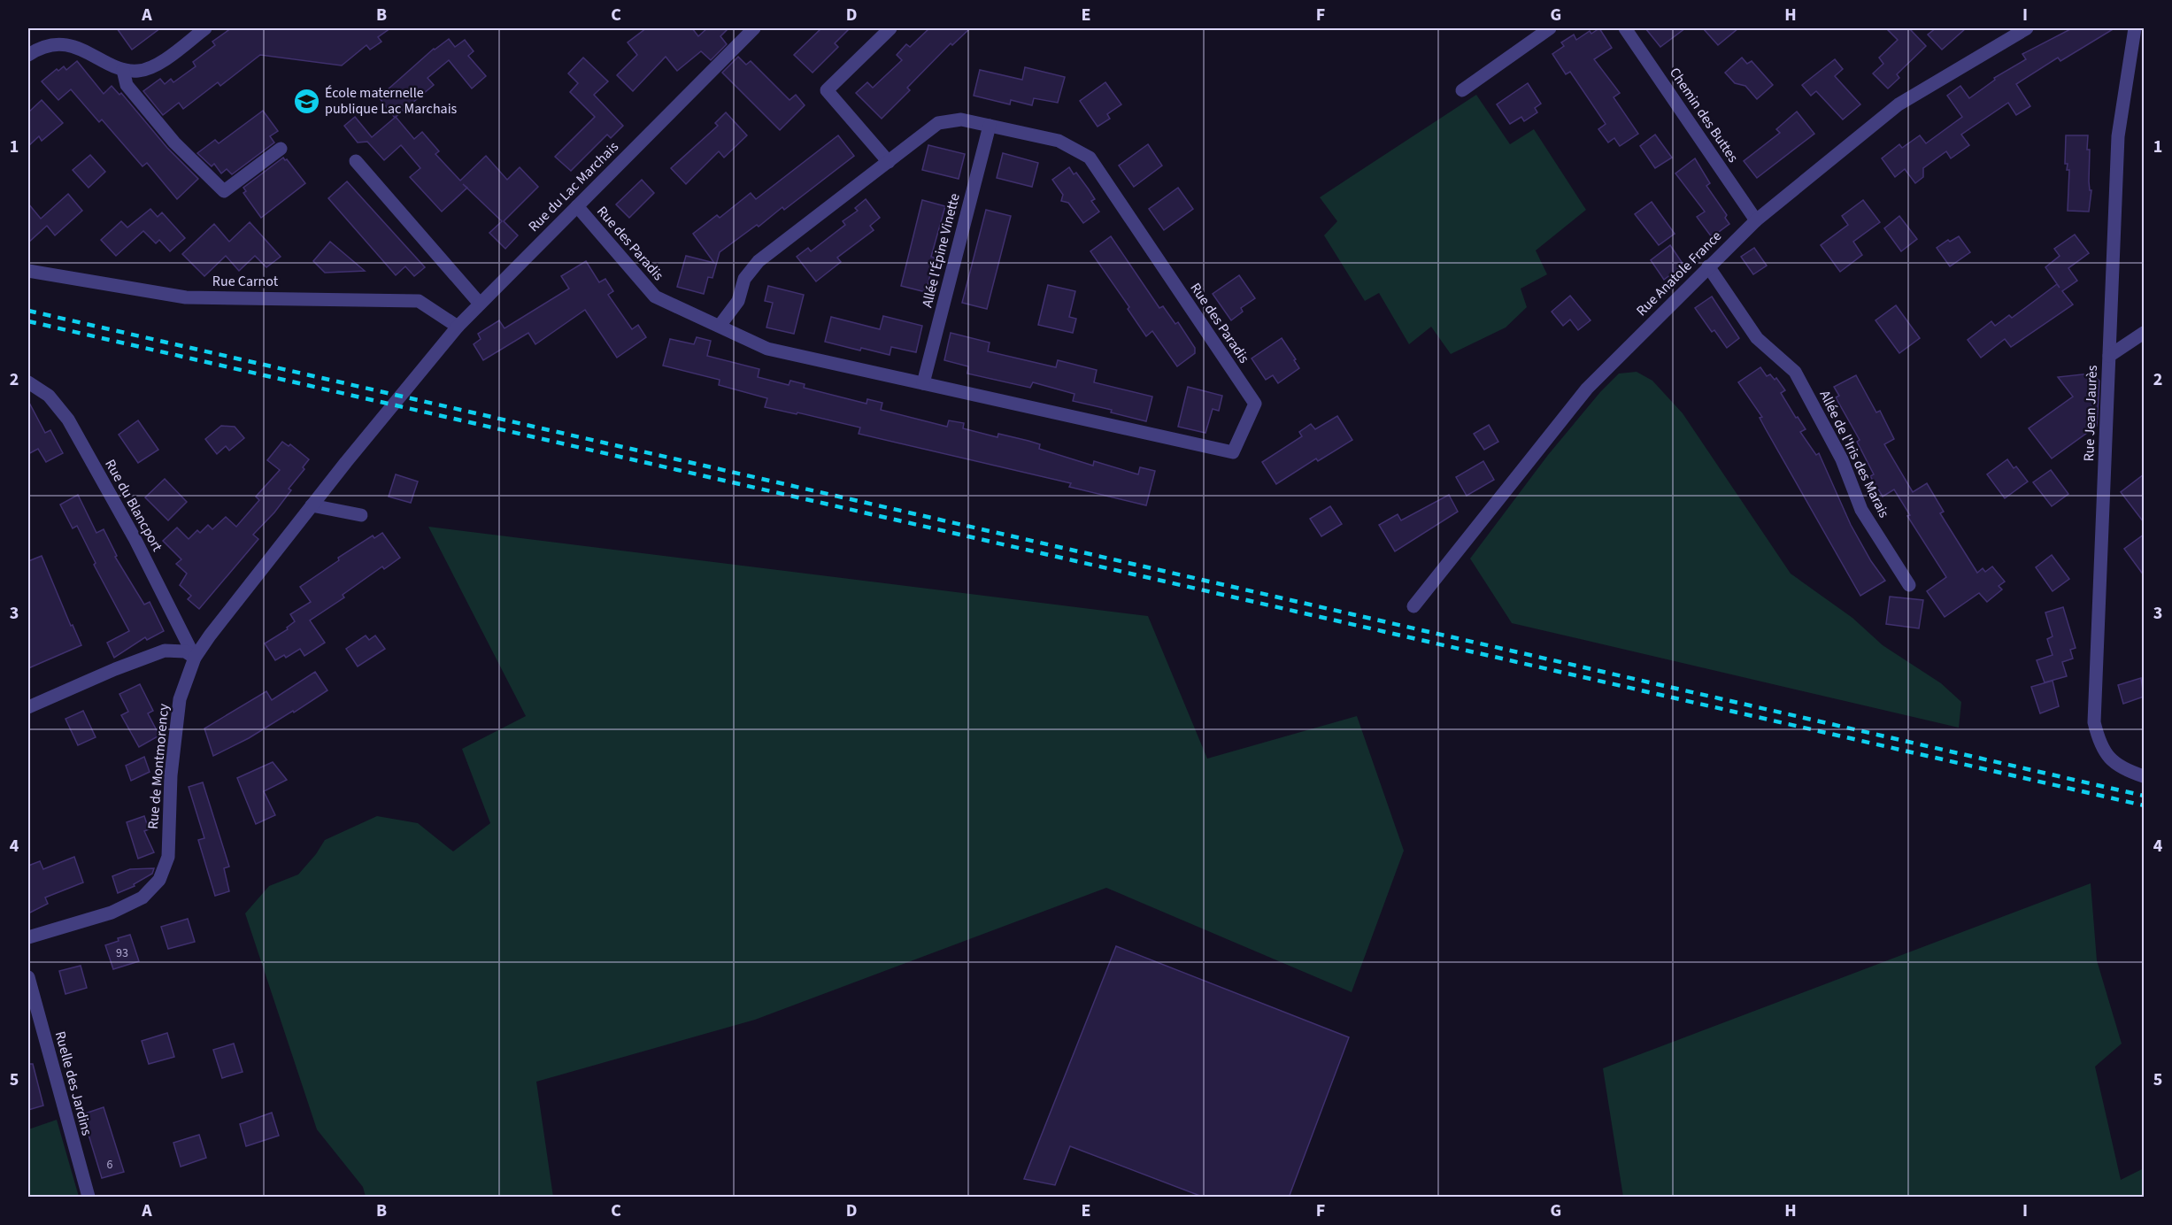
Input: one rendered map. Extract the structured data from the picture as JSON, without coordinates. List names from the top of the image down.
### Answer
{
  "streets": {
    "street": [
      "Chemin des Buttes",
      "Rue du Lac Marchais",
      "Rue des Paradis",
      "Allée l'Épine Vinette",
      "Rue Anatole France",
      "Rue Carnot",
      "Rue Jean Jaurès",
      "Allée de l'Iris des Marais",
      "Rue du Blancport",
      "Rue de Montmorency",
      "Ruelle des Jardins"
    ]
  },
  "crossings": [
    ["Chemin des Buttes", "Rue Anatole France"],
    ["Rue du Lac Marchais", "Rue des Paradis"],
    ["Rue du Lac Marchais", "Rue Carnot"],
    ["Rue du Lac Marchais", "Rue de Montmorency"],
    ["Rue des Paradis", "Allée l'Épine Vinette"],
    ["Rue Anatole France", "Allée de l'Iris des Marais"],
    ["Rue du Blancport", "Rue de Montmorency"]
  ],
  "places": {
    "school or university": ["École maternelle publique Lac Marchais"]
  },
  "house_numbers": ["93", "6"],
  "grid": {
    "columns": [
      "A",
      "B",
      "C",
      "D",
      "E",
      "F",
      "G",
      "H",
      "I"
    ],
    "rows": [
      "1",
      "2",
      "3",
      "4",
      "5"
    ]
  }
}
